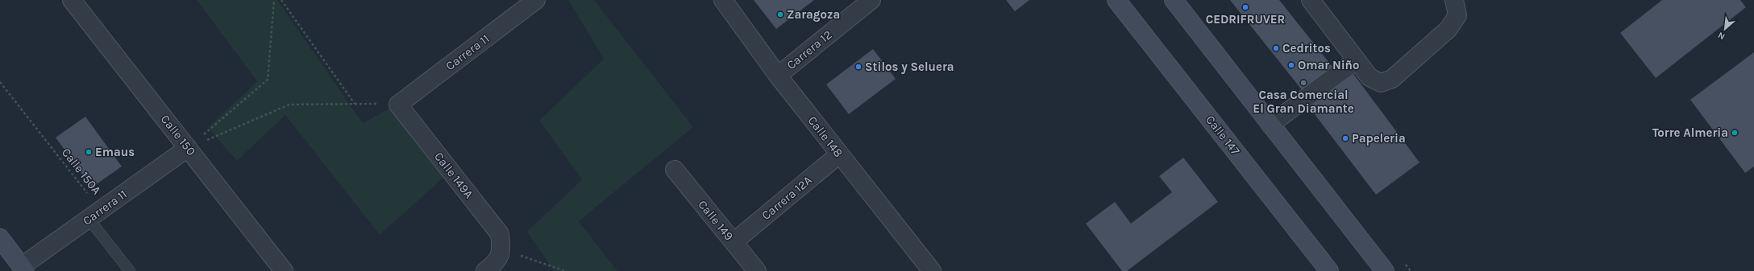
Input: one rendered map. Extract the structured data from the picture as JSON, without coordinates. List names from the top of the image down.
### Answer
{
  "streets": {
    "main road": ["Calle 147"],
    "street": [
      "Carrera 12",
      "Carrera 11",
      "Calle 150",
      "Calle 148",
      "Calle 149A",
      "Carrera 12A",
      "Calle 149"
    ],
    "path": ["Calle 150A"]
  },
  "crossings": [
    ["Carrera 12", "Calle 148"],
    ["Carrera 11", "Calle 150"],
    ["Carrera 11", "Calle 150A"],
    ["Carrera 11", "Calle 149A"],
    ["Calle 148", "Carrera 12A"],
    ["Carrera 12A", "Calle 149"]
  ],
  "places": [
    "CEDRIFRUVER",
    "Zaragoza",
    "Cedritos",
    "Omar Niño",
    "Stilos y Seluera",
    "Casa Comercial El Gran Diamante",
    "Torre Almeria",
    "Papeleria",
    "Emaus"
  ],
  "north": "bottom left"
}
